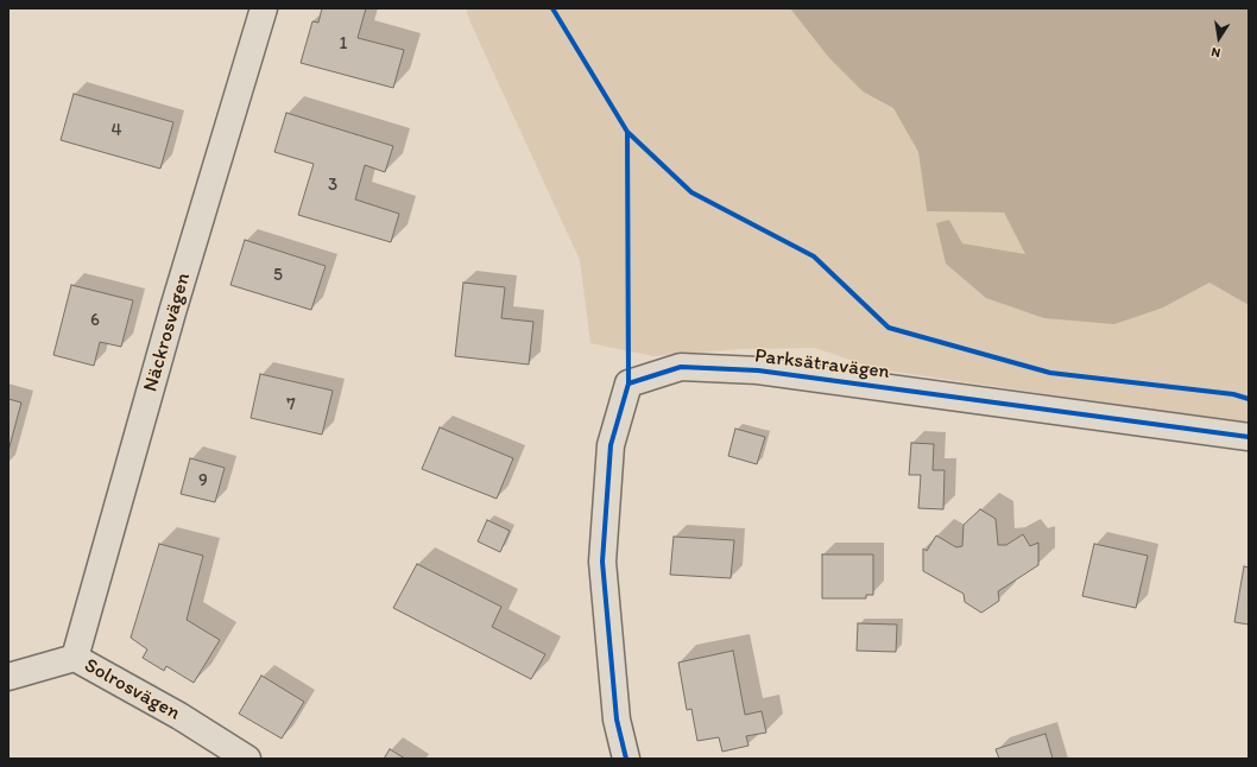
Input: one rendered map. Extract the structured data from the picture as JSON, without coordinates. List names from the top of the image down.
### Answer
{
  "streets": {
    "street": ["Näckrosvägen", "Parksätravägen", "Solrosvägen"]
  },
  "crossings": [
    ["Näckrosvägen", "Solrosvägen"]
  ],
  "house_numbers": [
    "1",
    "4",
    "3",
    "5",
    "6",
    "7",
    "9"
  ],
  "north": "bottom"
}
